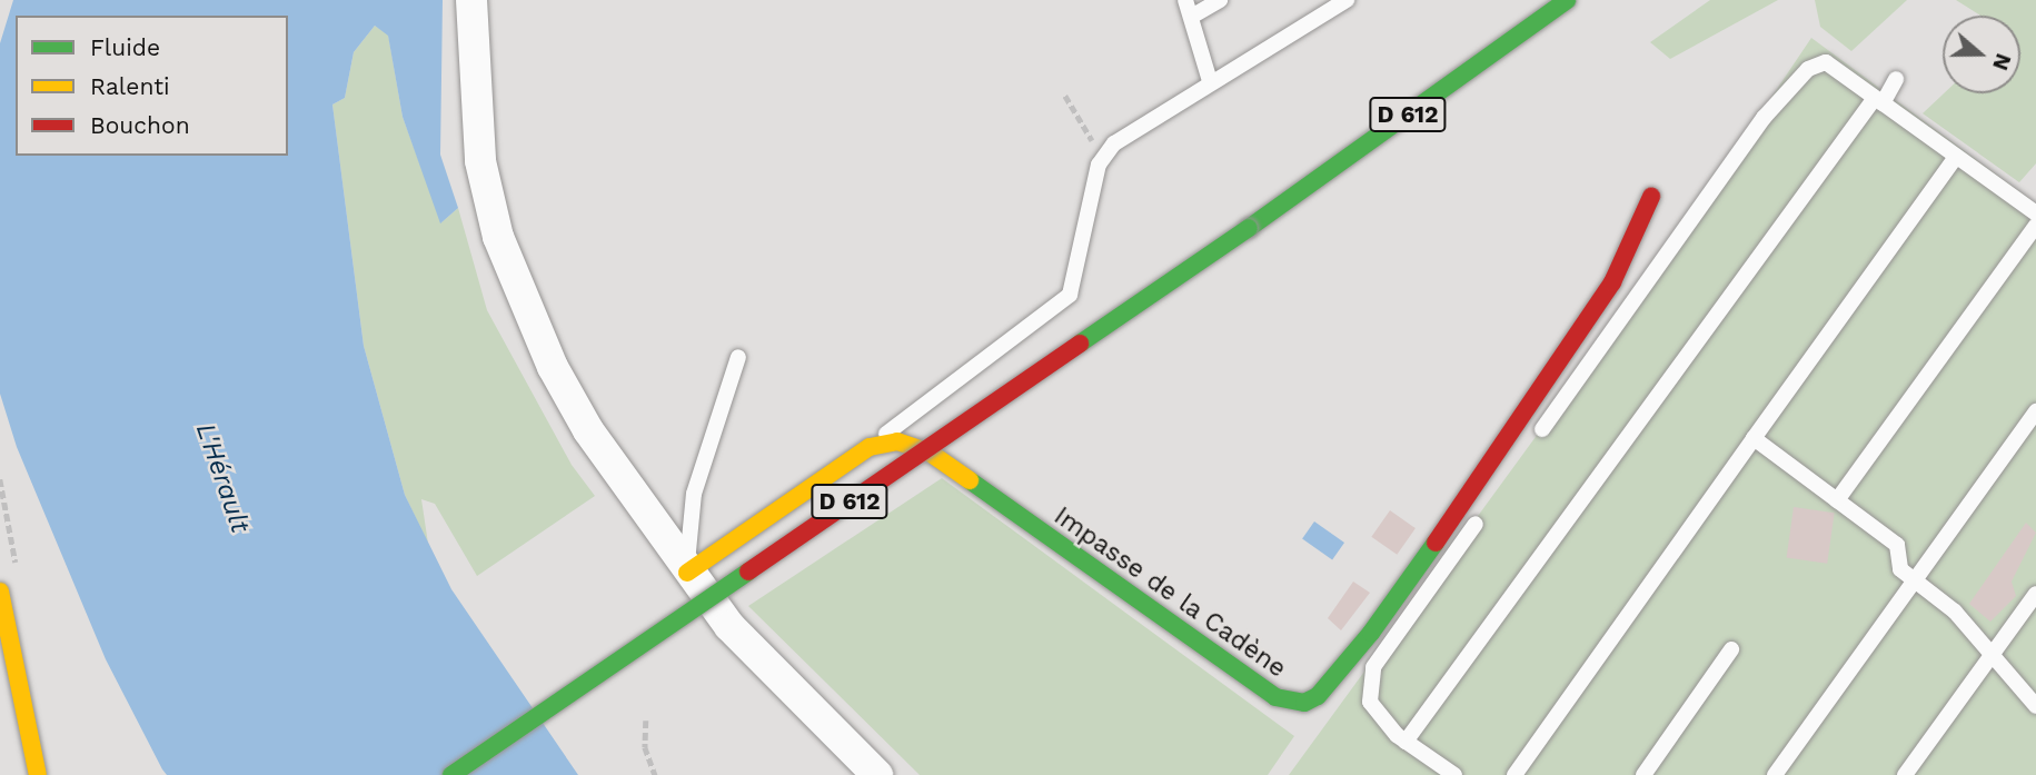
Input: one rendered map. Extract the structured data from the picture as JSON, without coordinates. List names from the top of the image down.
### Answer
{
  "streets": {
    "main road": ["D 612", "Impasse de la Cadène"]
  },
  "water": ["L'Hérault"],
  "legend": ["Fluide", "Ralenti", "Bouchon"],
  "north": "right"
}
